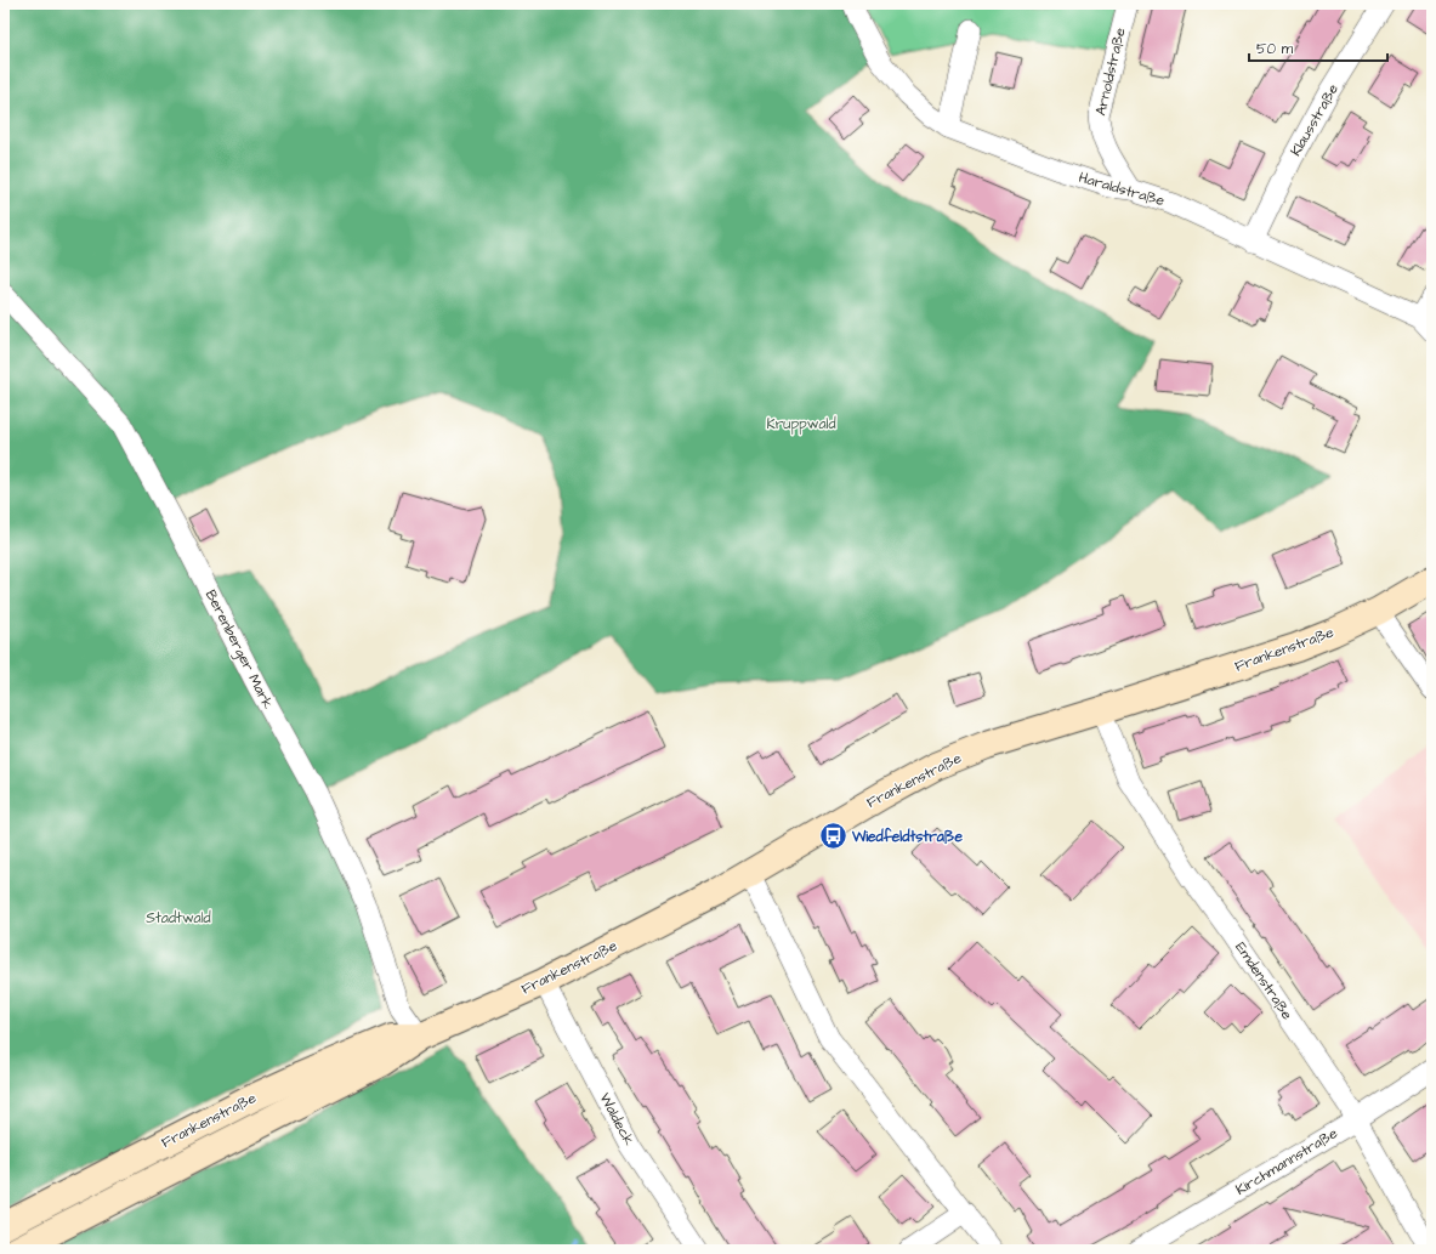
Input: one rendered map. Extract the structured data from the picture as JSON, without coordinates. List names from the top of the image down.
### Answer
{
  "streets": {
    "main road": ["Frankenstraße"],
    "street": [
      "Arnoldstraße",
      "Klausstraße",
      "Haraldstraße",
      "Berenberger Mark",
      "Emdenstraße",
      "Waldeck",
      "Kirchmannstraße"
    ]
  },
  "crossings": [
    ["Arnoldstraße", "Haraldstraße"],
    ["Klausstraße", "Haraldstraße"],
    ["Berenberger Mark", "Frankenstraße"],
    ["Frankenstraße", "Emdenstraße"],
    ["Frankenstraße", "Waldeck"],
    ["Emdenstraße", "Kirchmannstraße"]
  ],
  "parks": ["Kruppwald", "Stadtwald"],
  "places": {
    "bus stop": ["Wiedfeldtstraße"]
  },
  "scale_bar": "50 m"
}
